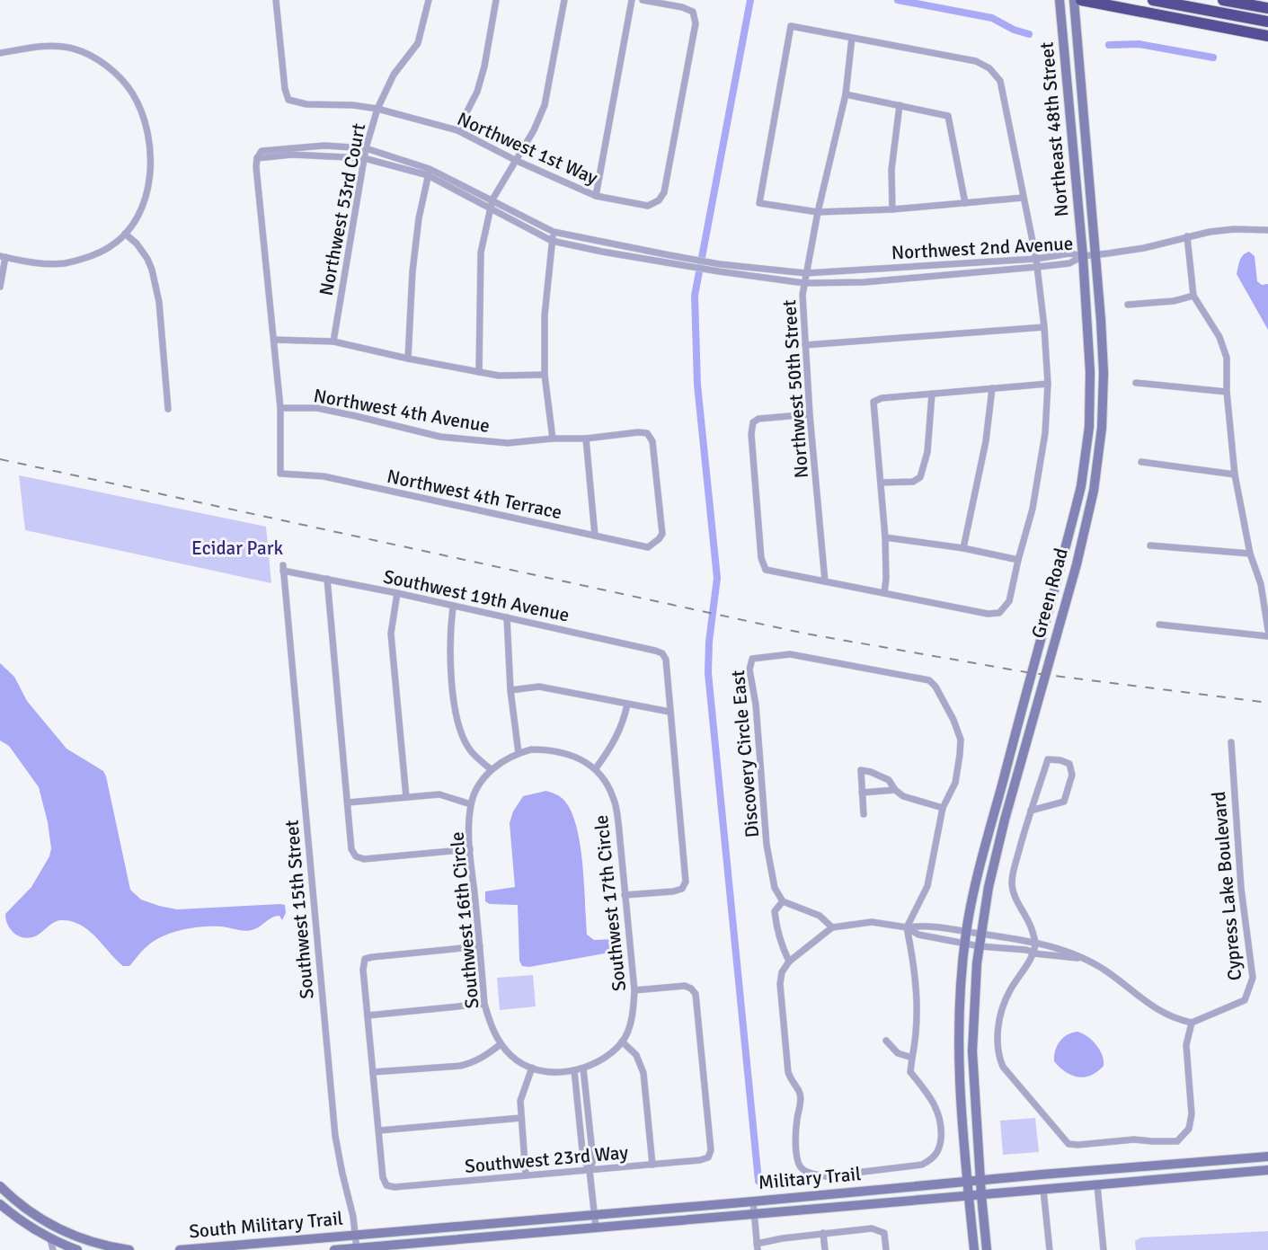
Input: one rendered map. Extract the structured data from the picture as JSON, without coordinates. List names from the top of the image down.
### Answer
{
  "streets": {
    "main road": [
      "Northeast 48th Street",
      "Green Road",
      "Military Trail",
      "South Military Trail"
    ],
    "street": [
      "Northwest 1st Way",
      "Northwest 53rd Court",
      "Northwest 2nd Avenue",
      "Northwest 50th Street",
      "Northwest 4th Avenue",
      "Northwest 4th Terrace",
      "Southwest 19th Avenue",
      "Discovery Circle East",
      "Cypress Lake Boulevard",
      "Southwest 17th Circle",
      "Southwest 15th Street",
      "Southwest 16th Circle",
      "Southwest 23rd Way"
    ]
  },
  "crossings": [
    ["Northeast 48th Street", "Northwest 2nd Avenue"],
    ["Northeast 48th Street", "Green Road"],
    ["Northwest 1st Way", "Northwest 53rd Court"],
    ["Northwest 53rd Court", "Northwest 2nd Avenue"],
    ["Northwest 2nd Avenue", "Northwest 50th Street"],
    ["Northwest 2nd Avenue", "Green Road"],
    ["Northwest 4th Avenue", "Northwest 4th Terrace"],
    ["Green Road", "Military Trail"],
    ["Southwest 19th Avenue", "Southwest 15th Street"],
    ["Southwest 17th Circle", "Southwest 16th Circle"],
    ["Southwest 17th Circle", "Southwest 23rd Way"],
    ["Southwest 15th Street", "Military Trail"],
    ["Southwest 15th Street", "South Military Trail"],
    ["Military Trail", "South Military Trail"]
  ],
  "parks": ["Ecidar Park"]
}
